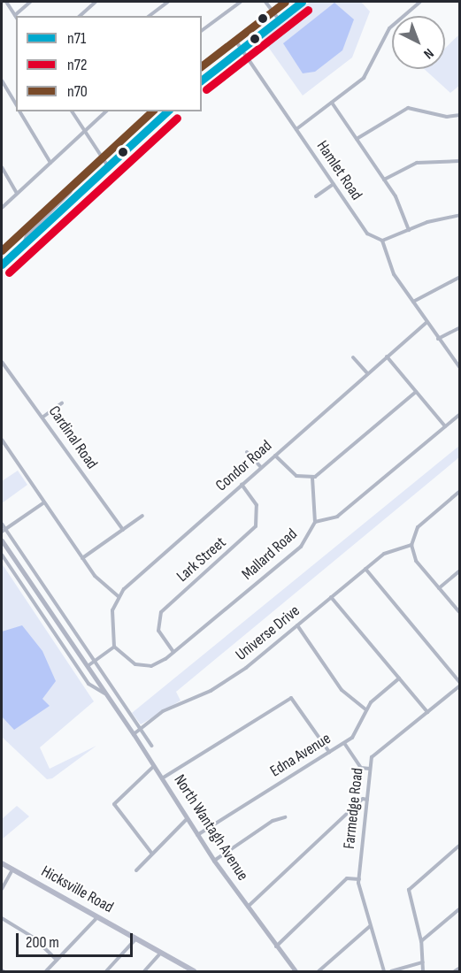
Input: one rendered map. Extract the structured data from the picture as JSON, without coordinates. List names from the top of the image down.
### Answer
{
  "streets": {
    "main road": ["North Wantagh Avenue", "Hicksville Road"],
    "street": [
      "Hamlet Road",
      "Cardinal Road",
      "Condor Road",
      "Mallard Road",
      "Lark Street",
      "Universe Drive",
      "Edna Avenue",
      "Farmedge Road"
    ]
  },
  "crossings": [
    ["Condor Road", "Lark Street"],
    ["Mallard Road", "Lark Street"],
    ["Universe Drive", "North Wantagh Avenue"],
    ["Edna Avenue", "North Wantagh Avenue"]
  ],
  "lines": ["transit line n71", "transit line n70", "transit line n72"],
  "legend": ["n71", "n72", "n70"],
  "scale_bar": "200 m",
  "north": "bottom right"
}
